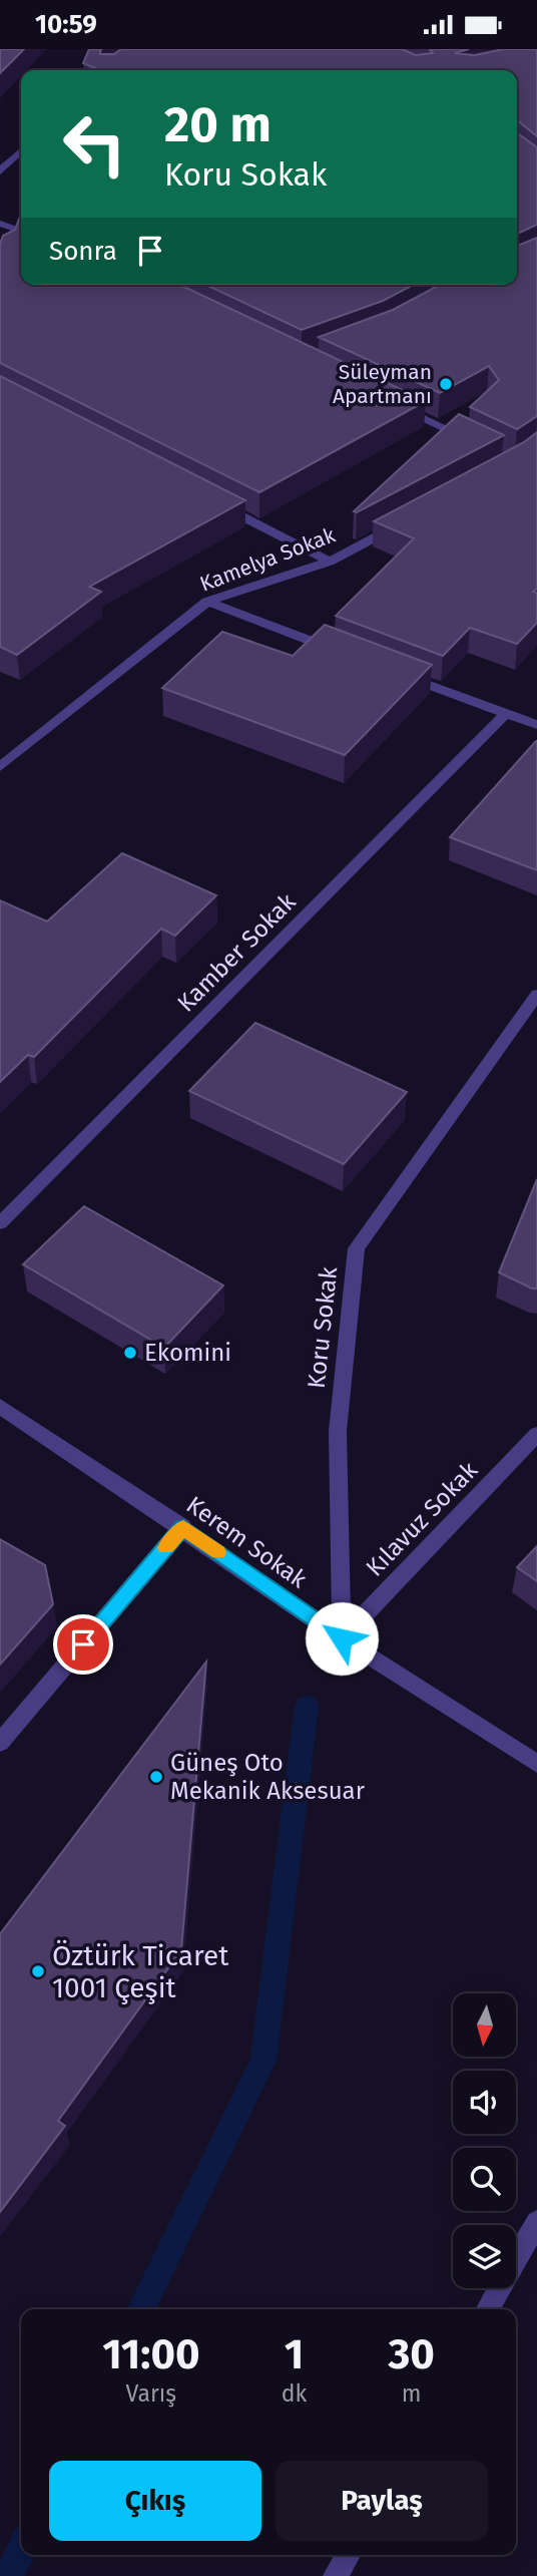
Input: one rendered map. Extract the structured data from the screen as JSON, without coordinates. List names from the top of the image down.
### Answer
{
  "streets": {
    "street": [
      "Kamelya Sokak",
      "Kamber Sokak",
      "Koru Sokak",
      "Kılavuz Sokak",
      "Kerem Sokak"
    ]
  },
  "crossings": [
    ["Koru Sokak", "Kılavuz Sokak"],
    ["Koru Sokak", "Kerem Sokak"],
    ["Kılavuz Sokak", "Kerem Sokak"]
  ],
  "places": [
    "Süleyman Apartmanı",
    "Ekomini",
    "Güneş Oto Mekanik Aksesuar",
    "Öztürk Ticaret 1001 Çeşit"
  ],
  "north": "bottom",
  "page": {
    "status": "10:59",
    "turn": ["20 m", "Koru Sokak"],
    "then": "Sonra",
    "eta": [
      "11:00",
      "Varış",
      "1",
      "dk",
      "30",
      "m"
    ],
    "buttons": ["Çıkış", "Paylaş"]
  }
}
